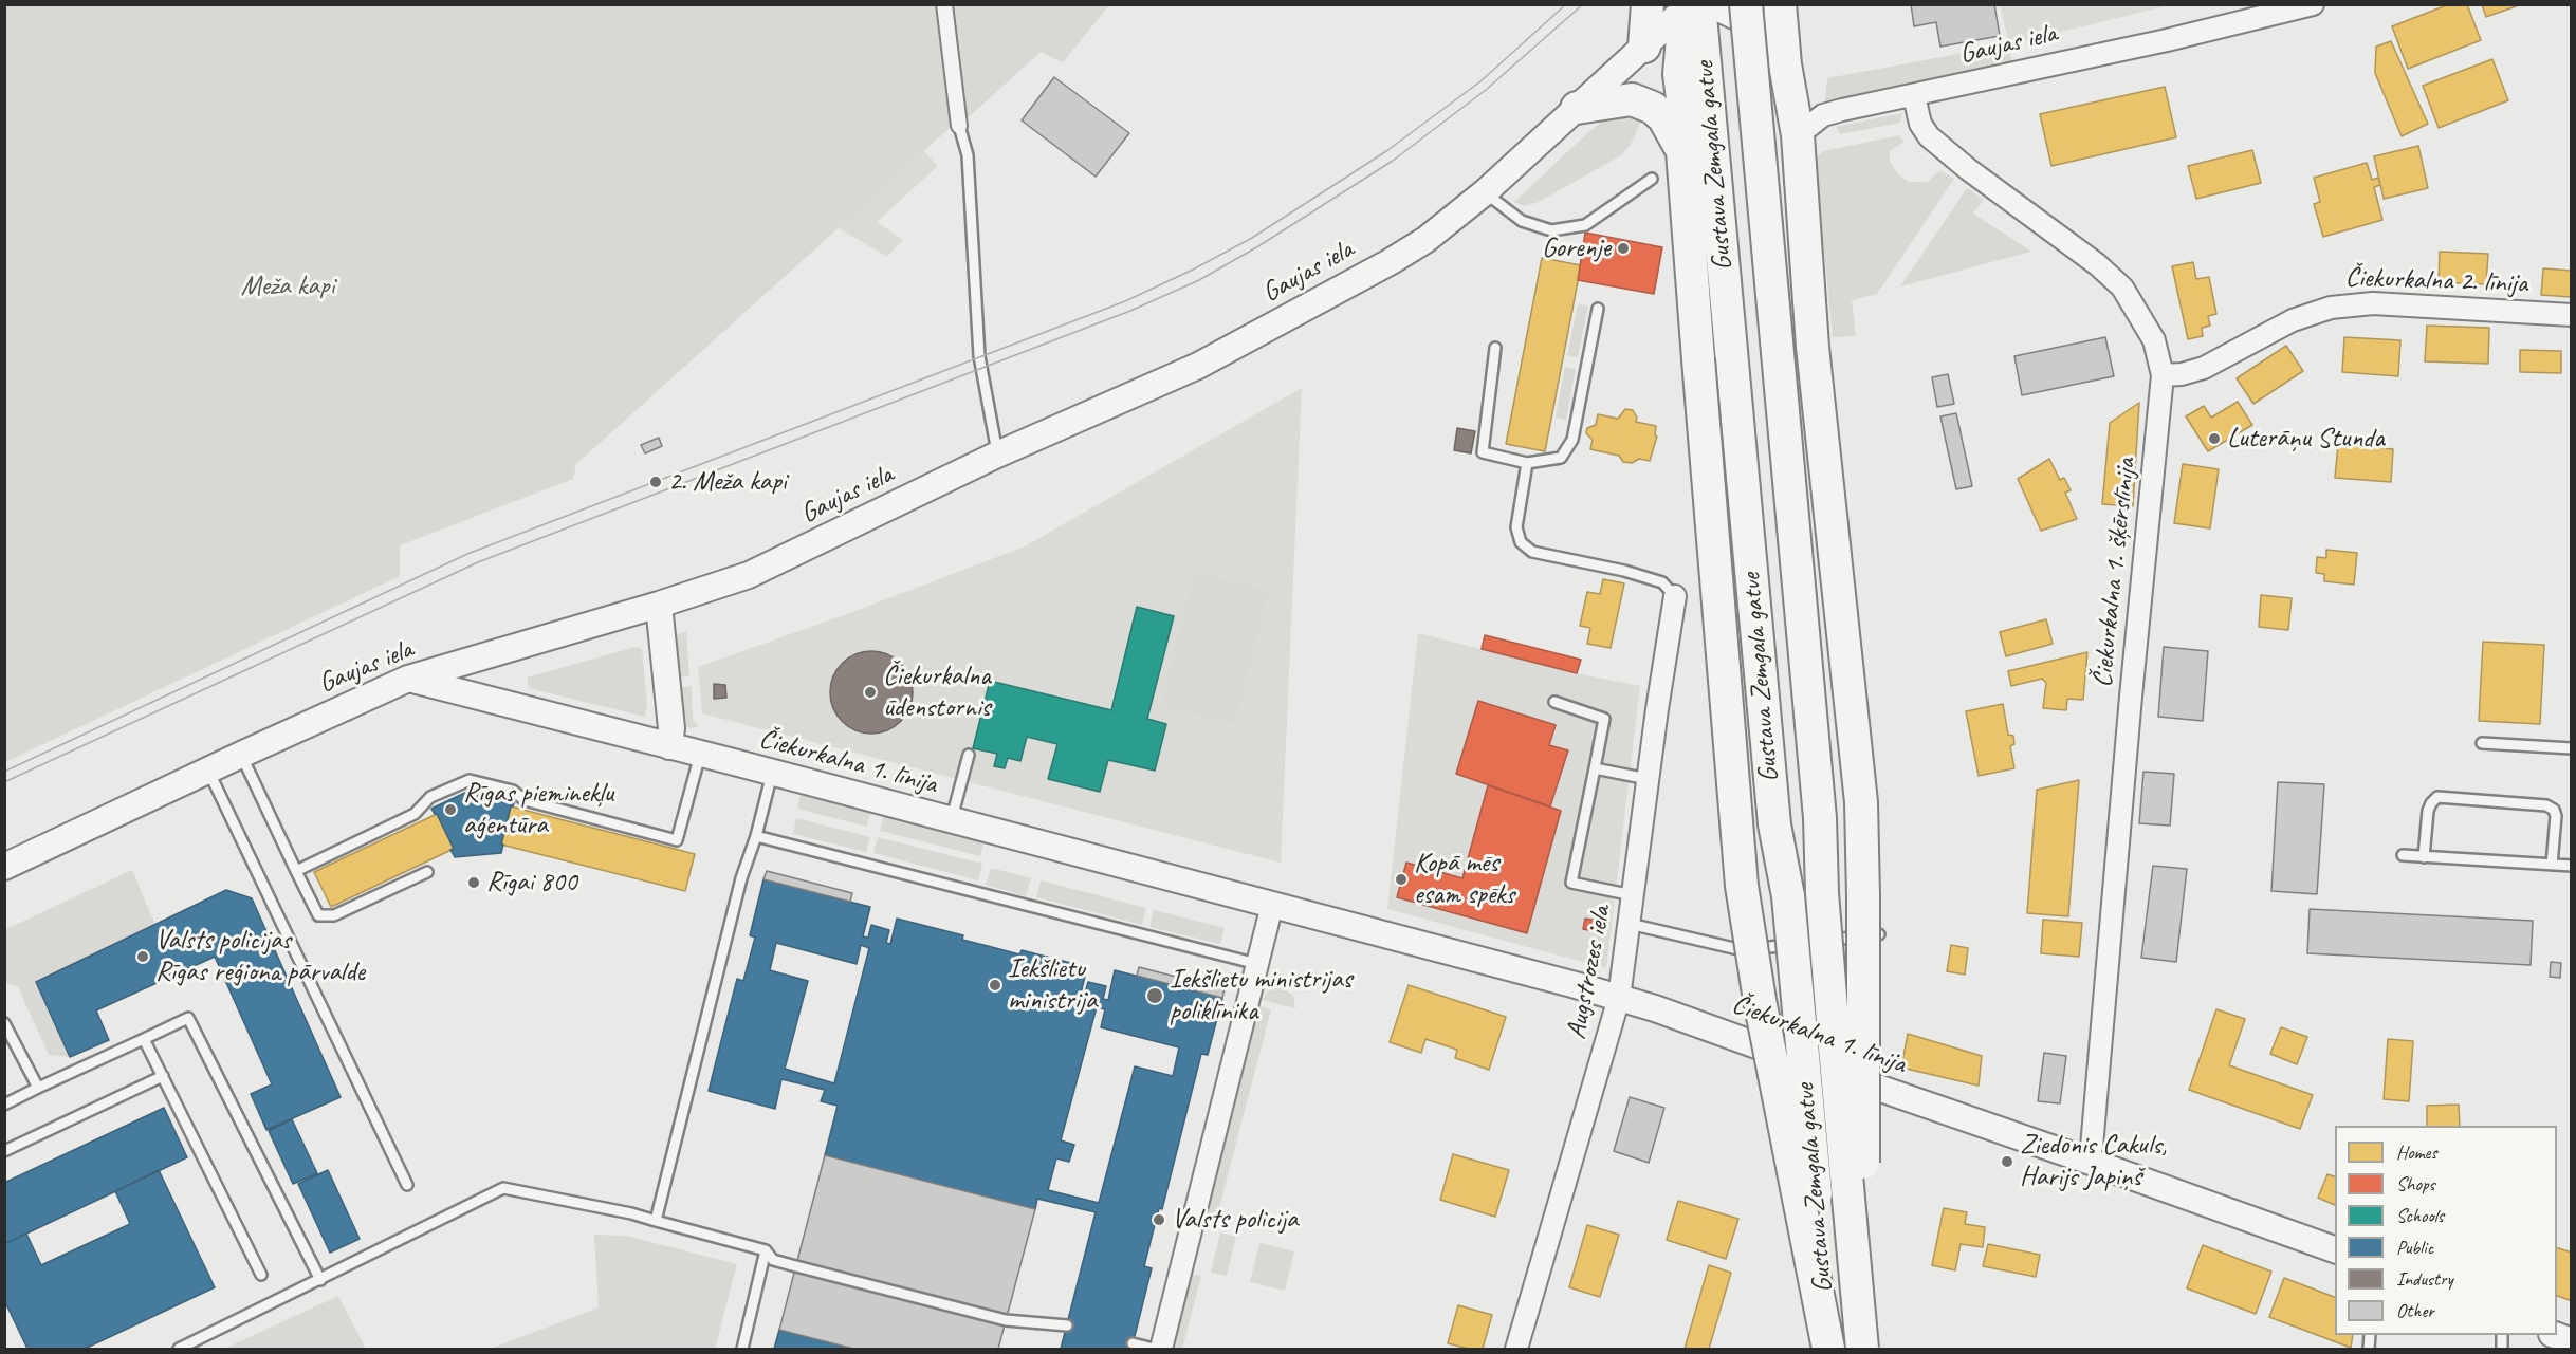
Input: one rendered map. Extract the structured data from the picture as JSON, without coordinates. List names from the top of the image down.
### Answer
{
  "streets": {
    "main road": ["Gustava Zemgala gatve"],
    "street": [
      "Gaujas iela",
      "Čiekurkalna 2. līnija",
      "Čiekurkalna 1. šķērslīnija",
      "Čiekurkalna 1. līnija",
      "Augstrozes iela"
    ]
  },
  "crossings": [
    ["Gaujas iela", "Čiekurkalna 1. šķērslīnija"],
    ["Gaujas iela", "Čiekurkalna 1. līnija"],
    ["Čiekurkalna 2. līnija", "Čiekurkalna 1. šķērslīnija"],
    ["Čiekurkalna 1. šķērslīnija", "Čiekurkalna 1. līnija"],
    ["Čiekurkalna 1. līnija", "Augstrozes iela"]
  ],
  "parks": ["Meža kapi"],
  "places": [
    "Gorenje",
    "Luterāņu Stunda",
    "2. Meža kapi",
    "Čiekurkalna ūdenstornis",
    "Rīgas pieminekļu aģentūra",
    "Kopā mēs esam spēks",
    "Rīgai 800",
    "Valsts policijas Rīgas reģiona pārvalde",
    "Iekšlietu ministrija",
    "Iekšlietu ministrijas poliklīnika",
    "Ziedonis Cakuls, Harijs Japiņš",
    "Valsts policija"
  ],
  "legend": [
    "Homes",
    "Shops",
    "Schools",
    "Public",
    "Industry",
    "Other"
  ]
}
